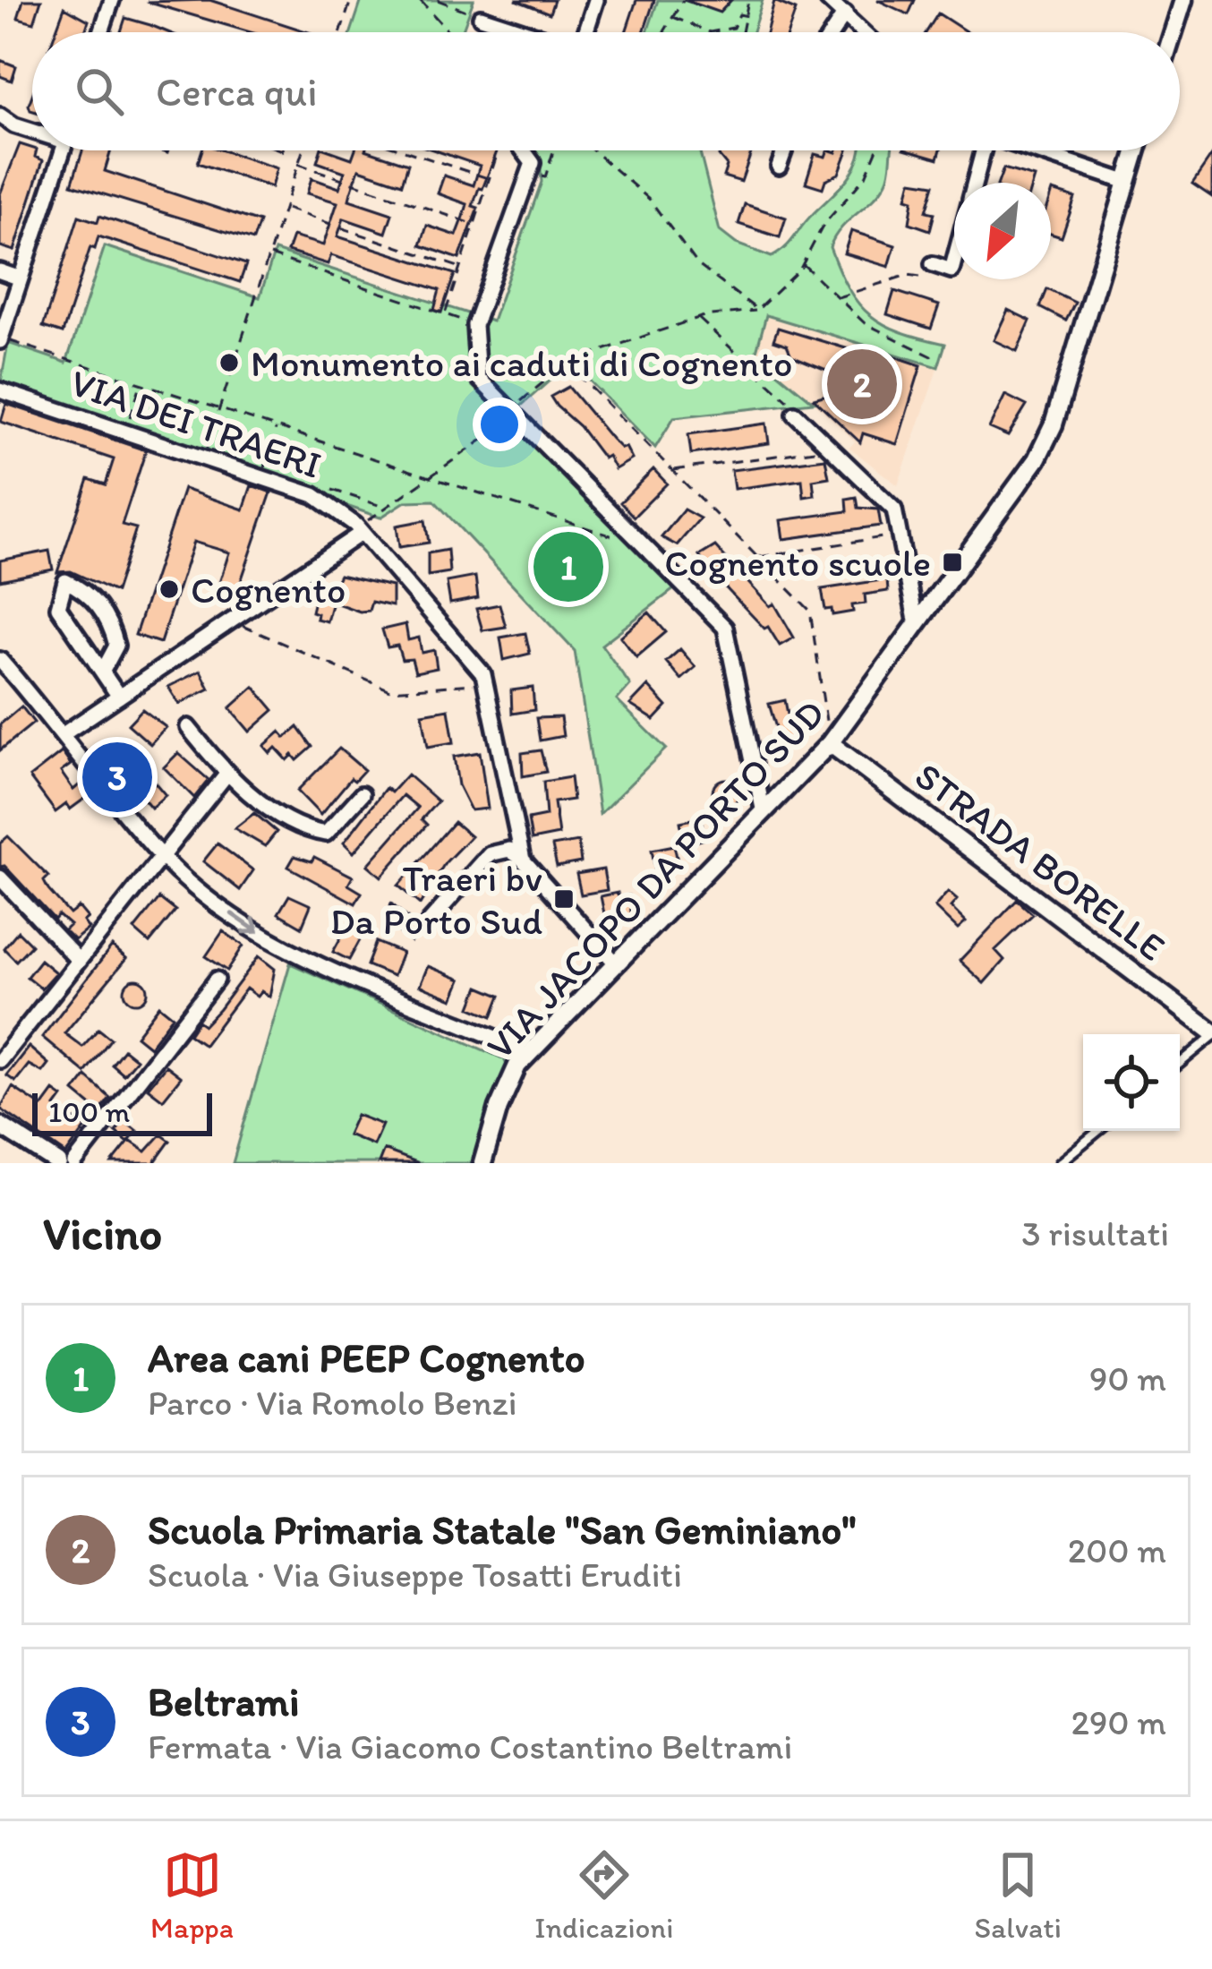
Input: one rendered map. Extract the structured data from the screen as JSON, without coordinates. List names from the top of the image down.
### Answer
{
  "streets": {
    "street": ["VIA DEI TRAERI", "STRADA BORELLE", "VIA JACOPO DA PORTO SUD"]
  },
  "crossings": [
    ["STRADA BORELLE", "VIA JACOPO DA PORTO SUD"]
  ],
  "places": {
    "other": ["Monumento ai caduti di Cognento", "Cognento"],
    "transit": ["Cognento scuole", "Traeri bv Da Porto Sud"]
  },
  "scale_bar": "100 m",
  "north": "bottom left",
  "page": {
    "search": "Cerca qui",
    "pins": ["2", "1", "3"],
    "scale": "100 m",
    "heading": ["Vicino", "3 risultati"],
    "list": [
      {
        "mark": "1",
        "name": "Area cani PEEP Cognento",
        "note": "Parco · Via Romolo Benzi",
        "value": "90 m"
      },
      {
        "mark": "2",
        "name": "Scuola Primaria Statale \"San Geminiano\"",
        "note": "Scuola · Via Giuseppe Tosatti Eruditi",
        "value": "200 m"
      },
      {
        "mark": "3",
        "name": "Beltrami",
        "note": "Fermata · Via Giacomo Costantino Beltrami",
        "value": "290 m"
      }
    ],
    "nav": ["Mappa", "Indicazioni", "Salvati"]
  }
}
